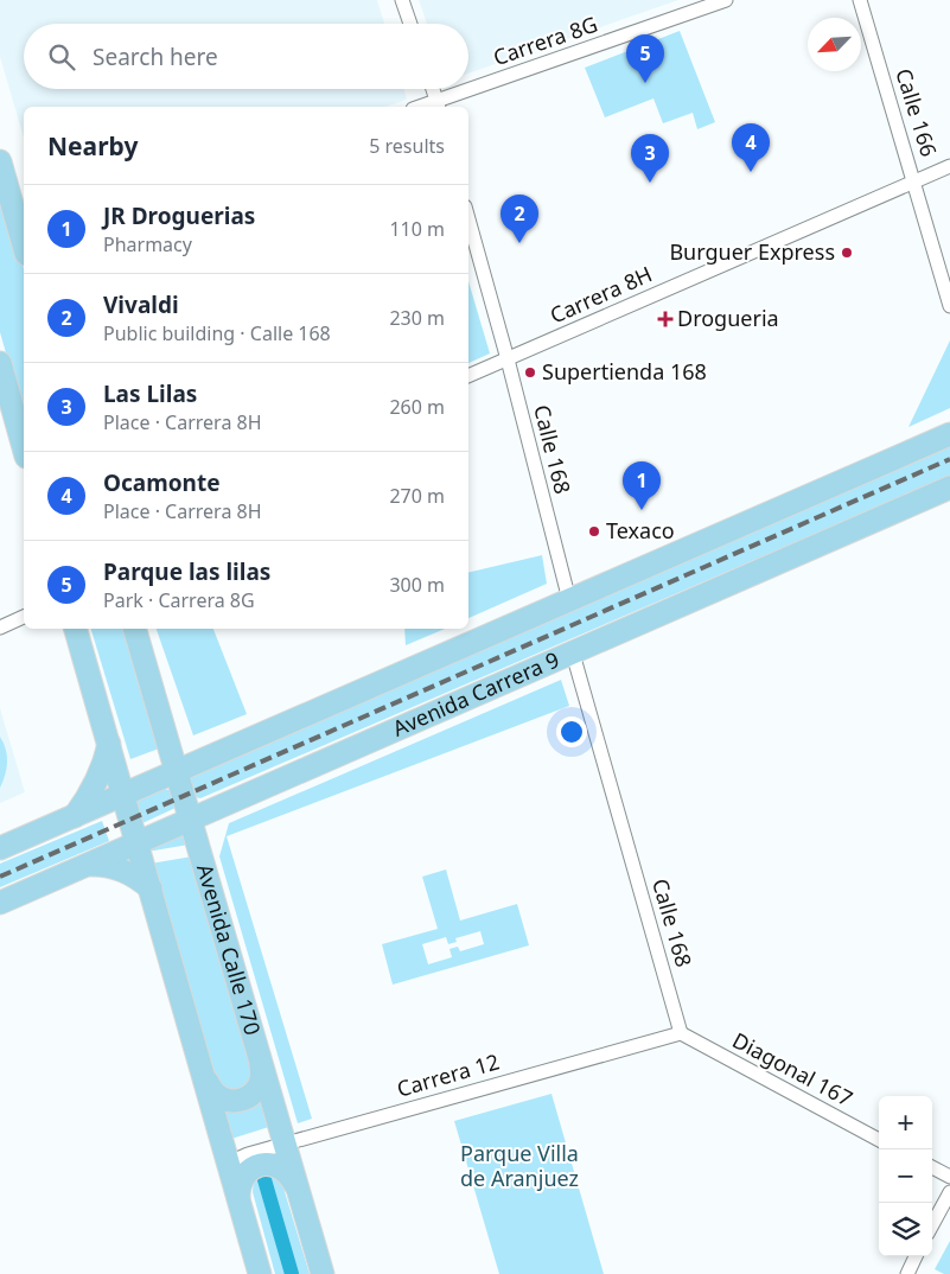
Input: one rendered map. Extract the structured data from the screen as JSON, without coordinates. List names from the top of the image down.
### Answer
{
  "streets": {
    "main road": ["Avenida Carrera 9", "Avenida Calle 170"],
    "street": [
      "Carrera 8G",
      "Calle 166",
      "Carrera 8H",
      "Calle 168",
      "Diagonal 167",
      "Carrera 12"
    ]
  },
  "crossings": [
    ["Calle 166", "Carrera 8H"],
    ["Carrera 8H", "Calle 168"],
    ["Calle 168", "Avenida Carrera 9"],
    ["Calle 168", "Diagonal 167"],
    ["Calle 168", "Carrera 12"],
    ["Avenida Carrera 9", "Avenida Calle 170"],
    ["Avenida Calle 170", "Carrera 12"],
    ["Diagonal 167", "Carrera 12"]
  ],
  "parks": ["Parque Villa de Aranjuez"],
  "places": {
    "other": ["Burguer Express", "Supertienda 168", "Texaco"],
    "health": ["Drogueria"]
  },
  "north": "bottom left",
  "page": {
    "search": "Search here",
    "pins": [
      "5",
      "4",
      "3",
      "2",
      "1"
    ],
    "heading": ["Nearby", "5 results"],
    "list": [
      {
        "mark": "1",
        "name": "JR Droguerias",
        "note": "Pharmacy",
        "value": "110 m"
      },
      {
        "mark": "2",
        "name": "Vivaldi",
        "note": "Public building · Calle 168",
        "value": "230 m"
      },
      {
        "mark": "3",
        "name": "Las Lilas",
        "note": "Place · Carrera 8H",
        "value": "260 m"
      },
      {
        "mark": "4",
        "name": "Ocamonte",
        "note": "Place · Carrera 8H",
        "value": "270 m"
      },
      {
        "mark": "5",
        "name": "Parque las lilas",
        "note": "Park · Carrera 8G",
        "value": "300 m"
      }
    ],
    "map_buttons": ["+", "−"]
  }
}
